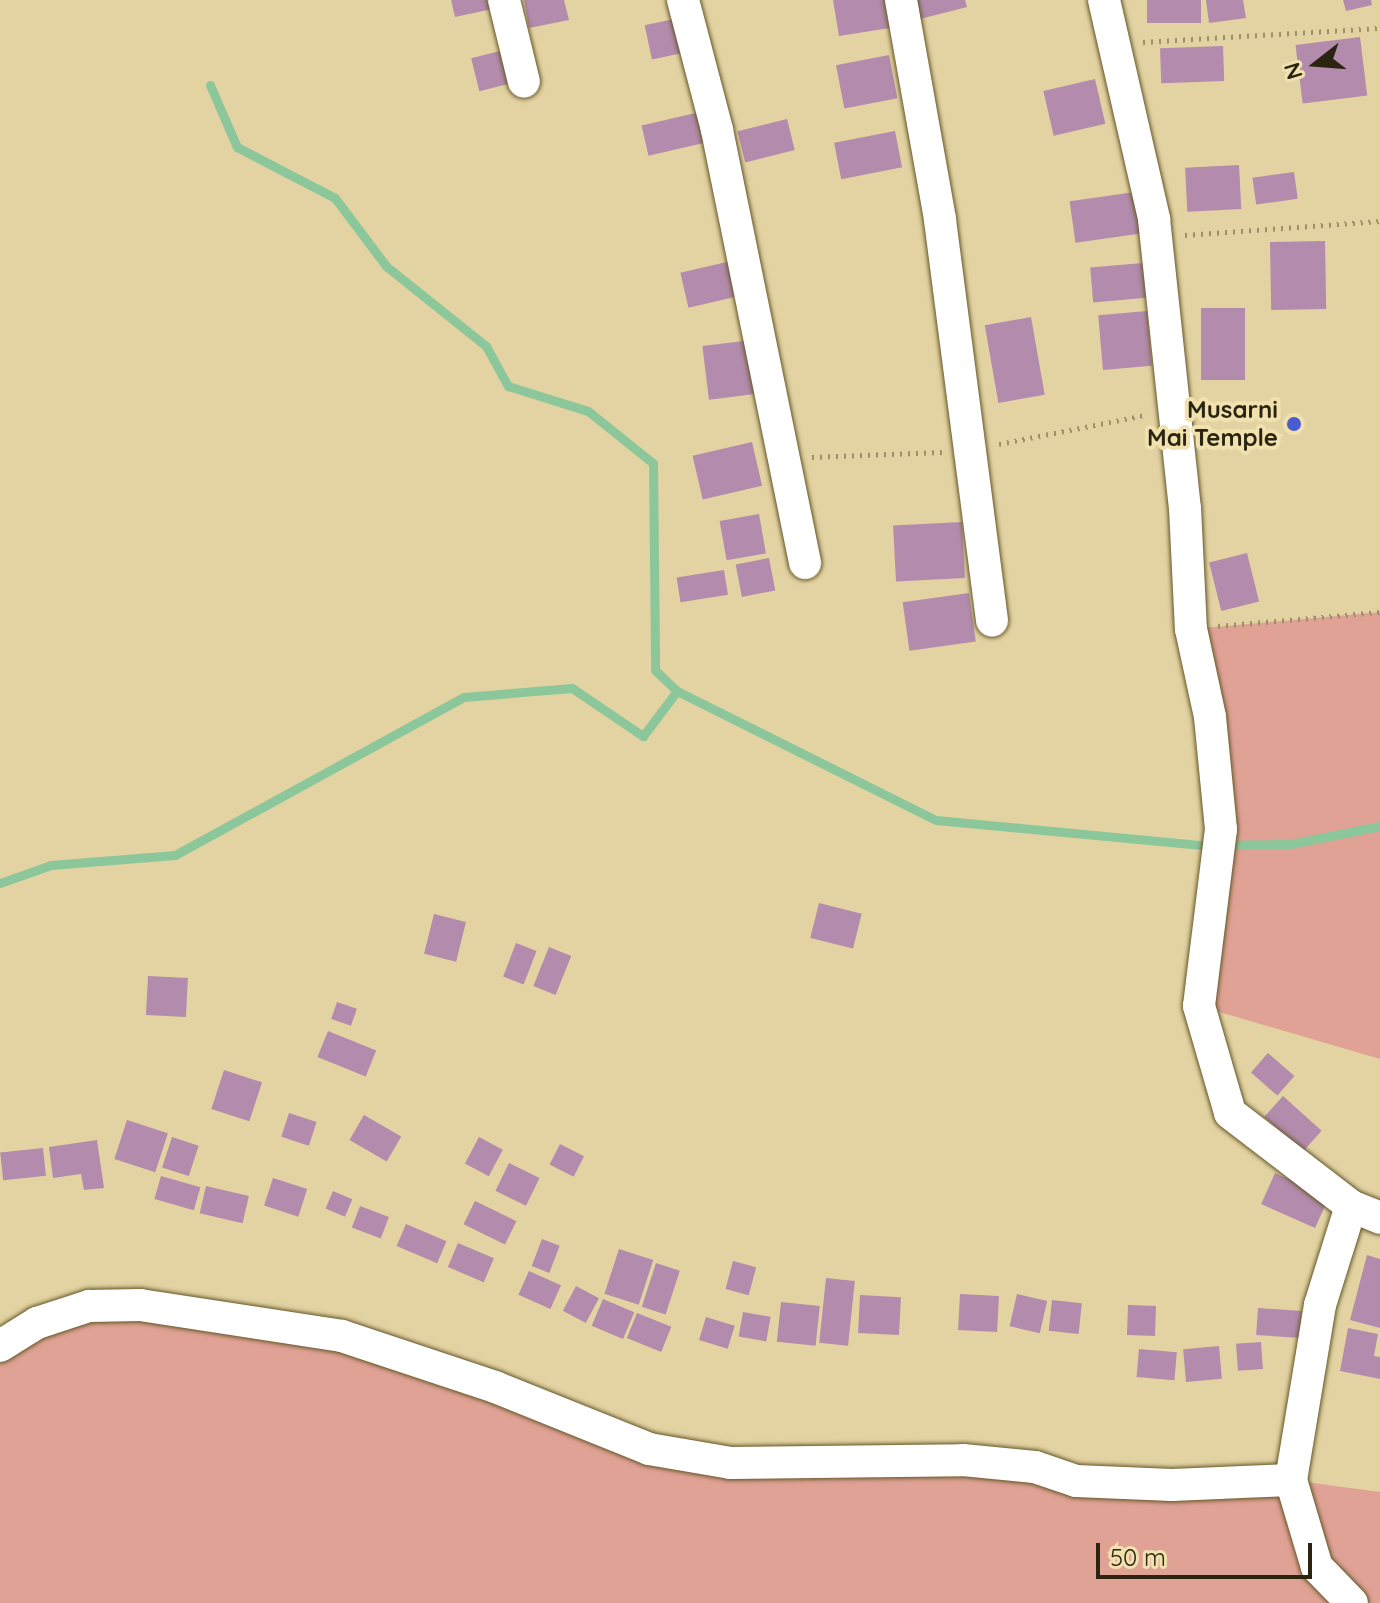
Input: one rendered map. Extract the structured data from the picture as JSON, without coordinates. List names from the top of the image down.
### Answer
{
  "places": ["Musarni Mai Temple"],
  "scale_bar": "50 m",
  "north": "left"
}
